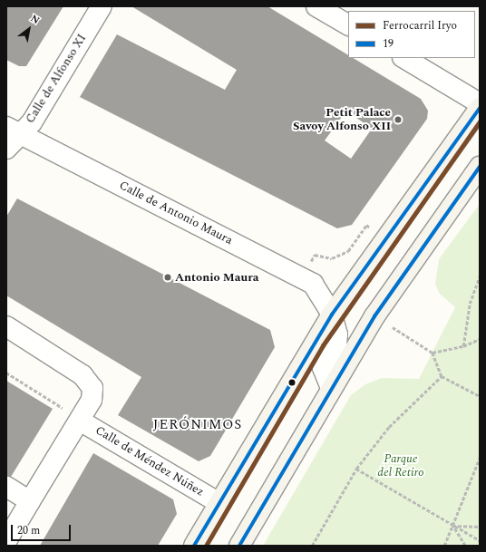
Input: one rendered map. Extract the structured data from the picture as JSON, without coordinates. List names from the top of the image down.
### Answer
{
  "streets": {
    "street": ["Calle de Alfonso XI", "Calle de Antonio Maura", "Calle de Méndez Núñez"]
  },
  "crossings": [
    ["Calle de Alfonso XI", "Calle de Antonio Maura"]
  ],
  "districts": ["JERÓNIMOS"],
  "parks": ["Parque del Retiro"],
  "places": ["Petit Palace Savoy Alfonso XII", "Antonio Maura"],
  "lines": ["transit line 19", "rail line Iryo"],
  "legend": ["Ferrocarril Iryo", "19"],
  "scale_bar": "20 m",
  "north": "top right"
}
